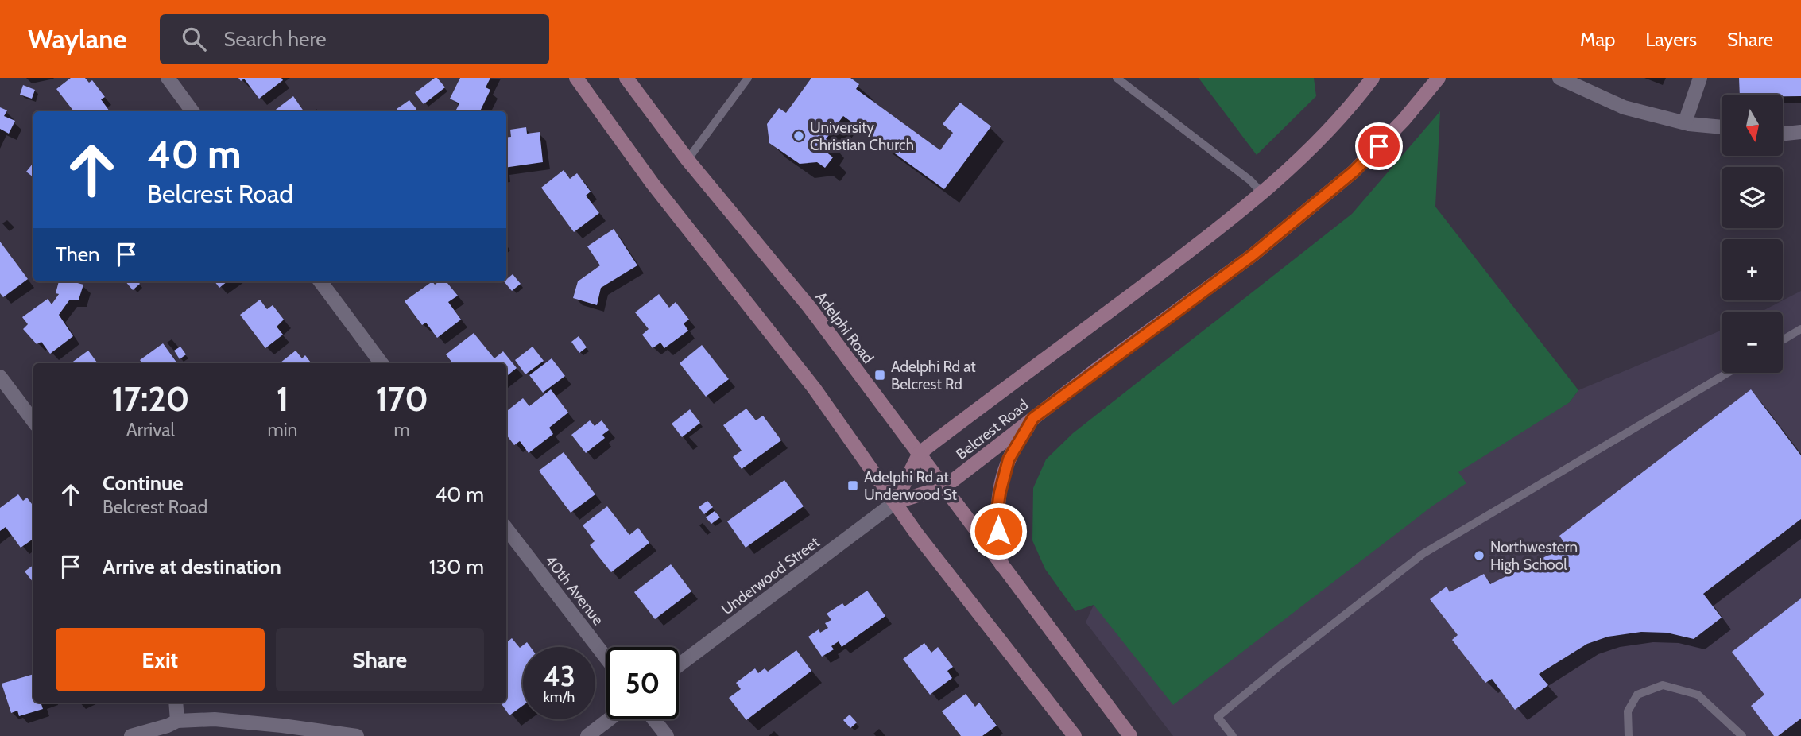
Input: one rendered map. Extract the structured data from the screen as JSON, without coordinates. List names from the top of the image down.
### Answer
{
  "streets": {
    "main road": ["Adelphi Road", "Belcrest Road"],
    "street": ["Underwood Street", "40th Avenue"]
  },
  "crossings": [
    ["Adelphi Road", "Belcrest Road"],
    ["Belcrest Road", "Underwood Street"]
  ],
  "places": {
    "other": ["University Christian Church", "Northwestern High School"],
    "transit": ["Adelphi Rd at Belcrest Rd", "Adelphi Rd at Underwood St"]
  },
  "north": "bottom",
  "page": {
    "header": "Waylane",
    "search": "Search here",
    "nav": ["Map", "Layers", "Share"],
    "map_buttons": ["+", "−"],
    "turn": ["40 m", "Belcrest Road"],
    "then": "Then",
    "eta": [
      "17:20",
      "Arrival",
      "1",
      "min",
      "170",
      "m"
    ],
    "list": [
      {
        "name": "Continue",
        "note": "Belcrest Road",
        "value": "40 m"
      },
      {
        "name": "Arrive at destination",
        "value": "130 m"
      }
    ],
    "buttons": ["Exit", "Share"],
    "speed": "43 km/h",
    "limit": "50"
  }
}
